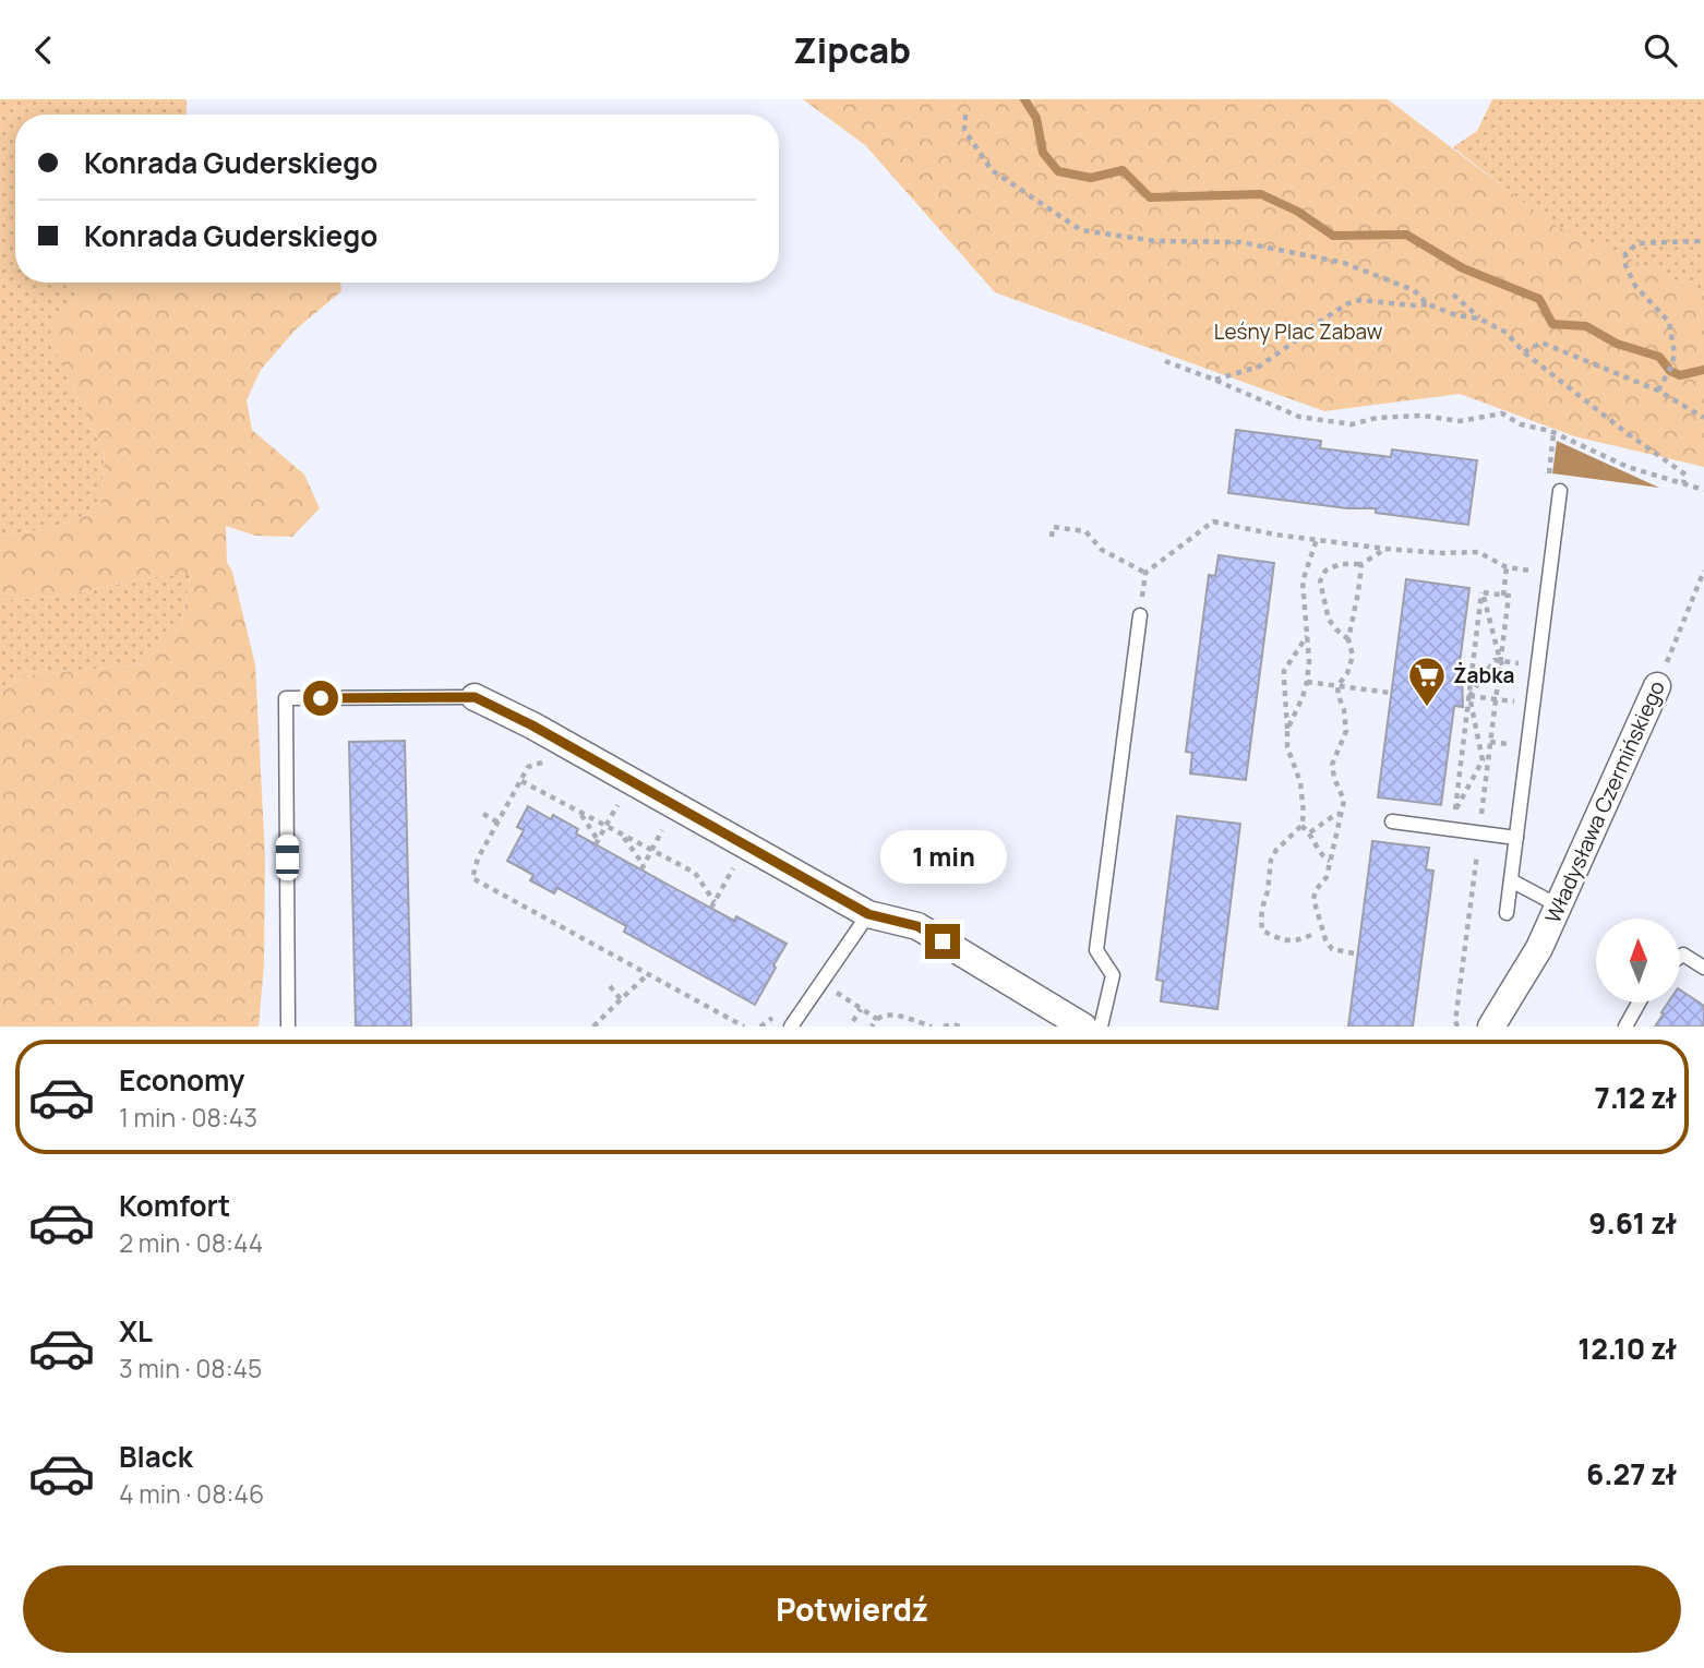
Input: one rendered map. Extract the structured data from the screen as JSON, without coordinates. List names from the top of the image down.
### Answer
{
  "streets": {
    "street": ["Władysława Czermińskiego"]
  },
  "parks": ["Leśny Plac Zabaw"],
  "places": {
    "supermarket": ["Żabka"]
  },
  "north": "top",
  "page": {
    "header": "Zipcab",
    "banner": ["Konrada Guderskiego", "Konrada Guderskiego"],
    "bubble": "1 min",
    "list": [
      {
        "name": "Economy",
        "note": "1 min · 08:43",
        "value": "7.12 zł"
      },
      {
        "name": "Komfort",
        "note": "2 min · 08:44",
        "value": "9.61 zł"
      },
      {
        "name": "XL",
        "note": "3 min · 08:45",
        "value": "12.10 zł"
      },
      {
        "name": "Black",
        "note": "4 min · 08:46",
        "value": "6.27 zł"
      }
    ],
    "buttons": "Potwierdź"
  }
}
